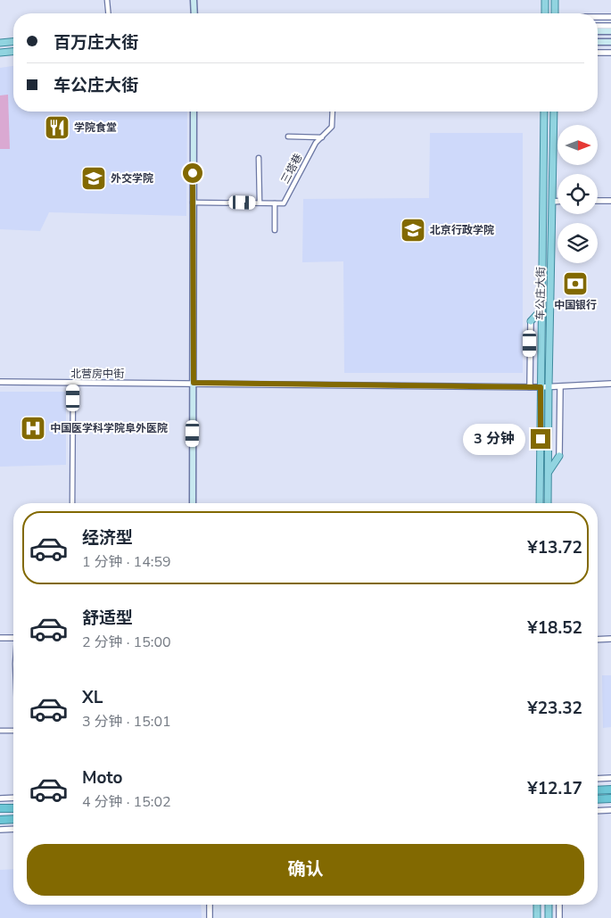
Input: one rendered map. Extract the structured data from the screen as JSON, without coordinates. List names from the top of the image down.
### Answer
{
  "streets": {
    "main road": ["车公庄大街"],
    "street": ["三塔巷", "北营房中街"]
  },
  "crossings": [
    ["车公庄大街", "北营房中街"]
  ],
  "places": {
    "restaurant": ["学院食堂"],
    "school or university": ["外交学院", "北京行政学院"],
    "bank": ["中国银行"],
    "hospital": ["中国医学科学院阜外医院"]
  },
  "north": "right",
  "page": {
    "banner": ["百万庄大街", "车公庄大街"],
    "bubble": "3 分钟",
    "list": [
      {
        "name": "经济型",
        "note": "1 分钟 · 14:59",
        "value": "¥13.72"
      },
      {
        "name": "舒适型",
        "note": "2 分钟 · 15:00",
        "value": "¥18.52"
      },
      {
        "name": "XL",
        "note": "3 分钟 · 15:01",
        "value": "¥23.32"
      },
      {
        "name": "Moto",
        "note": "4 分钟 · 15:02",
        "value": "¥12.17"
      }
    ],
    "buttons": "确认"
  }
}
